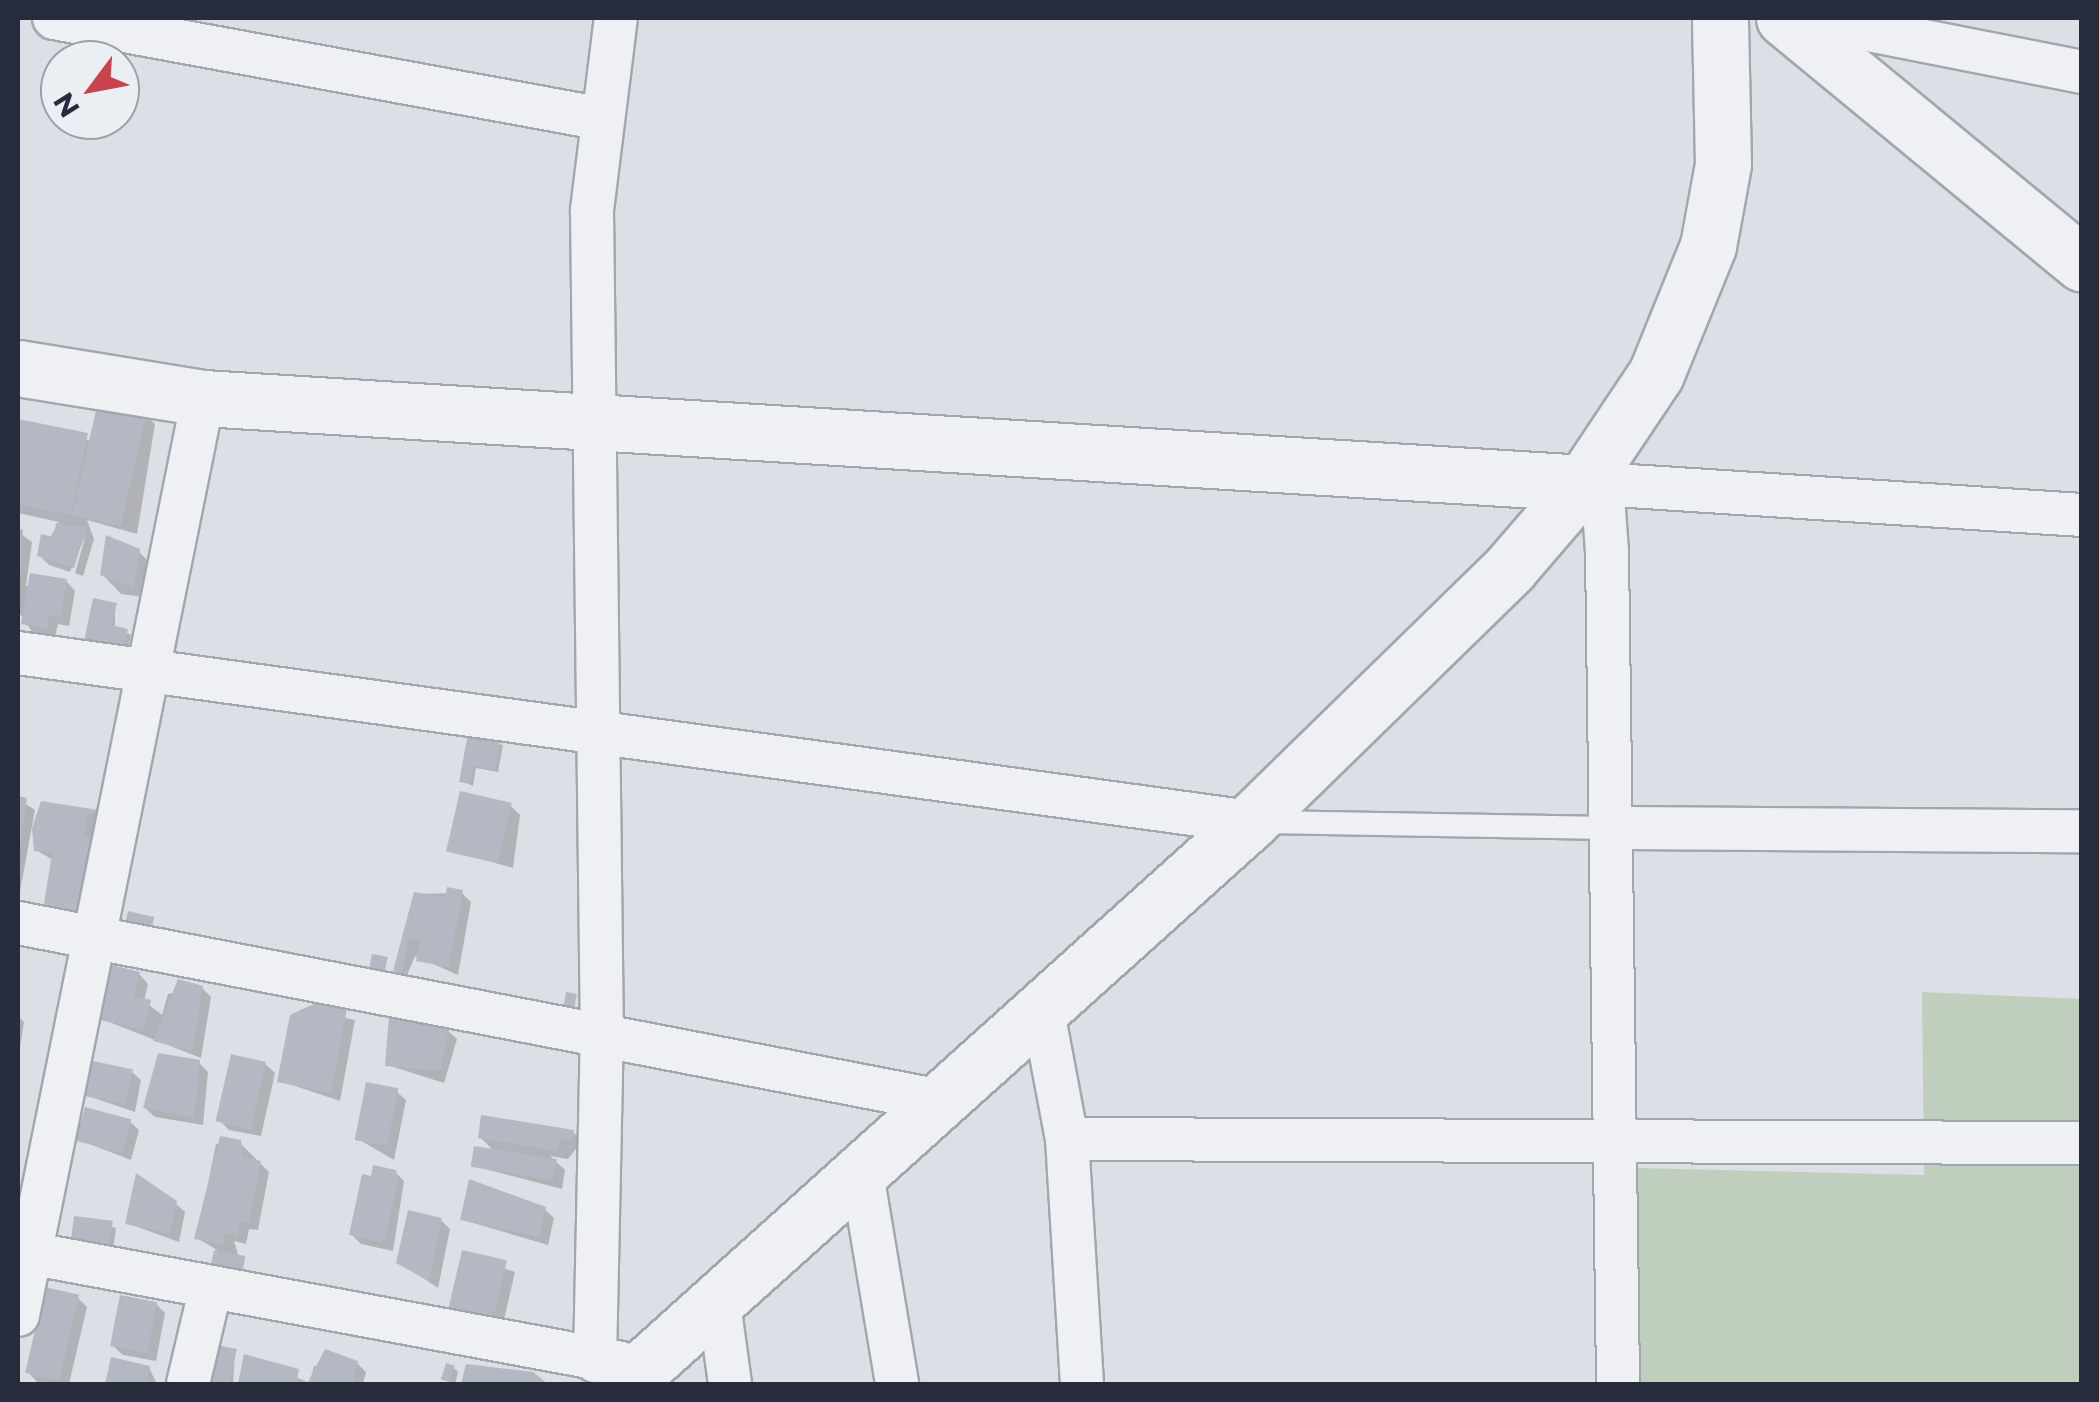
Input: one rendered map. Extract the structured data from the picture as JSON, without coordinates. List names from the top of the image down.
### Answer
{
  "north": "bottom left"
}
